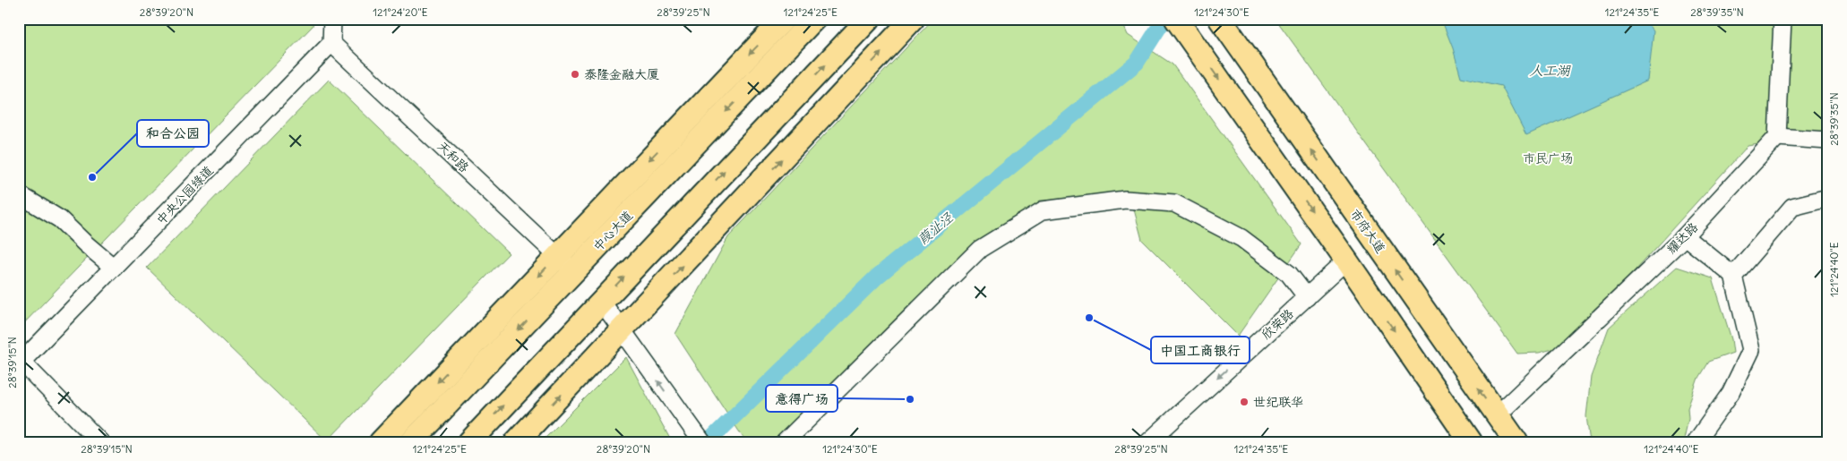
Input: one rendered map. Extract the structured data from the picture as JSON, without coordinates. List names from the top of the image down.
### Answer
{
  "streets": {
    "main road": ["中心大道", "市府大道"],
    "street": [
      "天和路",
      "中央公园绿道",
      "耀达路",
      "欣荣路"
    ]
  },
  "crossings": [
    ["天和路", "中央公园绿道"],
    ["天和路", "中心大道"],
    ["市府大道", "耀达路"]
  ],
  "one_way": ["欣荣路"],
  "water": ["人工湖", "葭沚泾"],
  "parks": ["市民广场"],
  "places": [
    "泰隆金融大厦",
    "和合公园",
    "中国工商银行",
    "意得广场",
    "世纪联华"
  ],
  "coordinates": [
    "28°39'20\"N",
    "121°24'20\"E",
    "28°39'25\"N",
    "121°24'25\"E",
    "121°24'30\"E",
    "121°24'35\"E",
    "28°39'35\"N",
    "121°24'40\"E",
    "28°39'15\"N"
  ]
}
